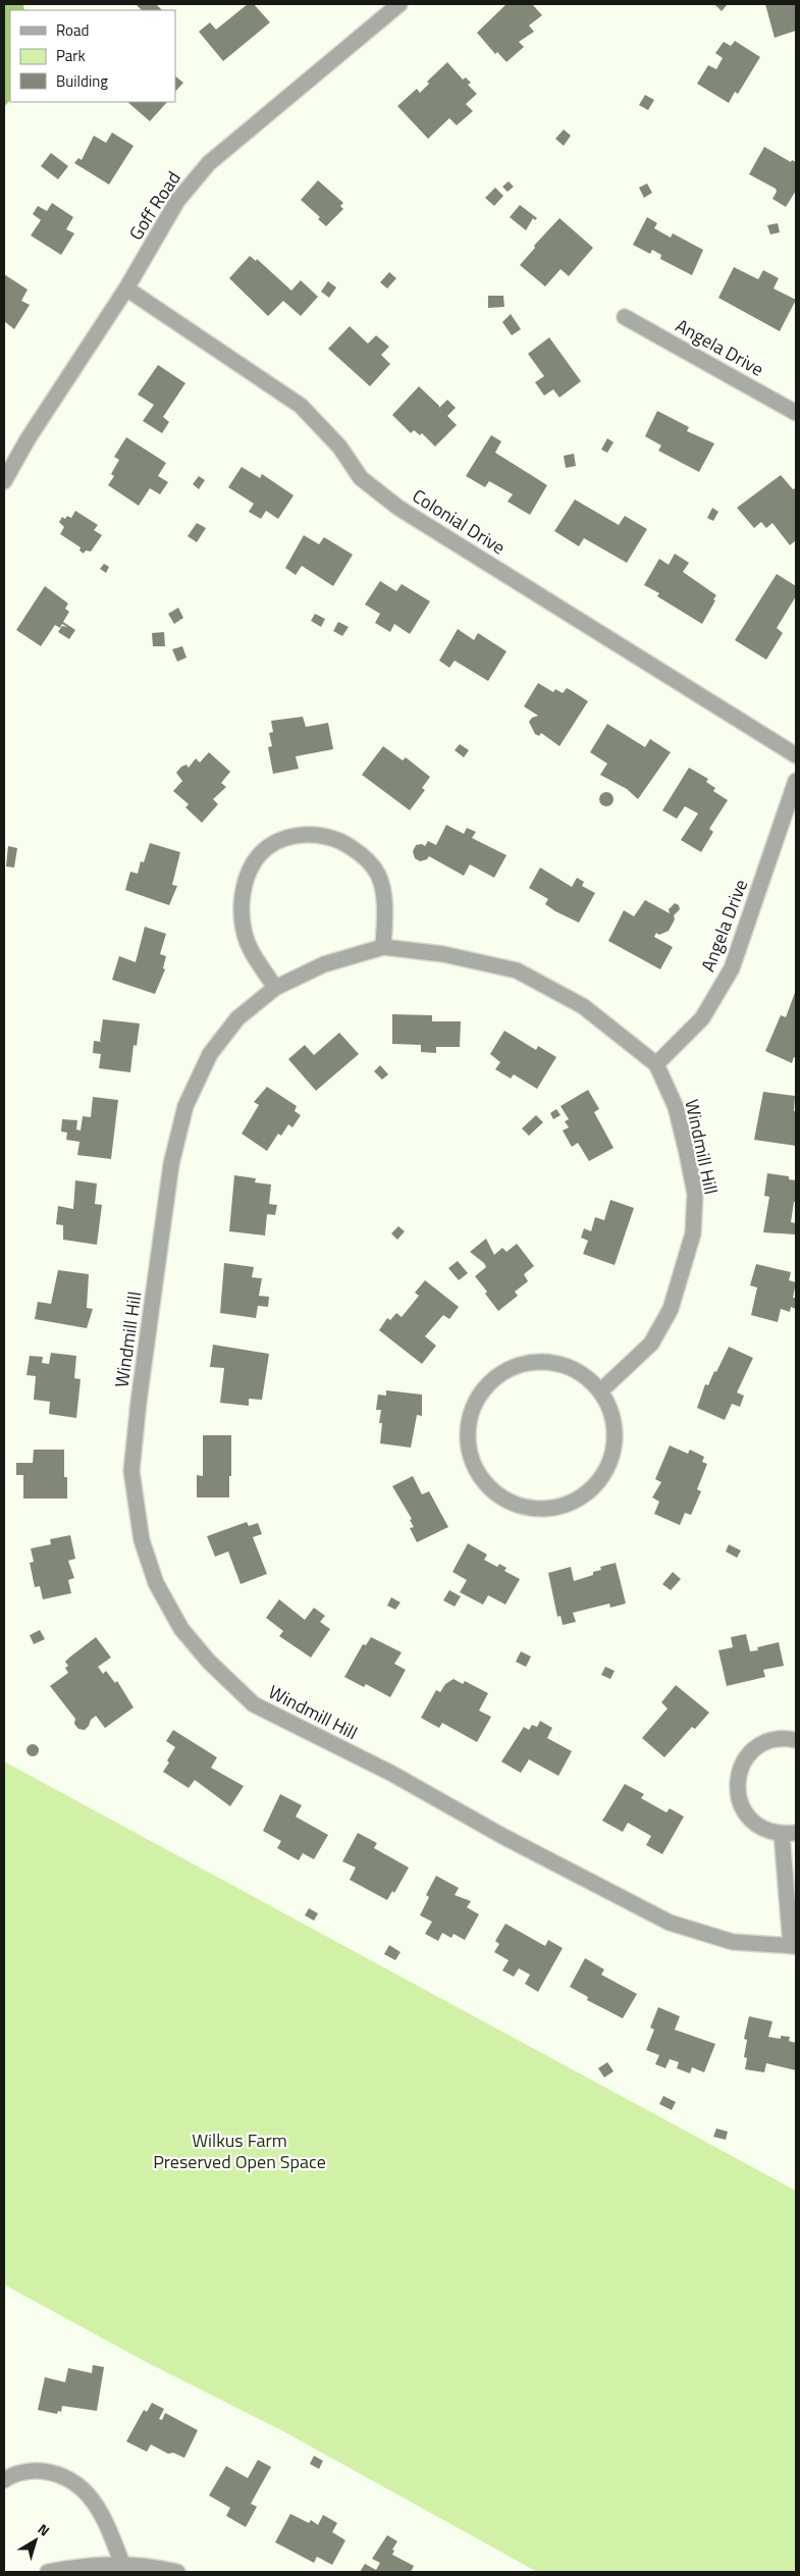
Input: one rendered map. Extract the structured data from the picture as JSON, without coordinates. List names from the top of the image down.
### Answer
{
  "streets": {
    "street": [
      "Goff Road",
      "Angela Drive",
      "Colonial Drive",
      "Windmill Hill"
    ]
  },
  "crossings": [
    ["Goff Road", "Colonial Drive"],
    ["Angela Drive", "Windmill Hill"]
  ],
  "parks": ["Wilkus Farm Preserved Open Space"],
  "legend": ["Road", "Park", "Building"],
  "north": "top right"
}
